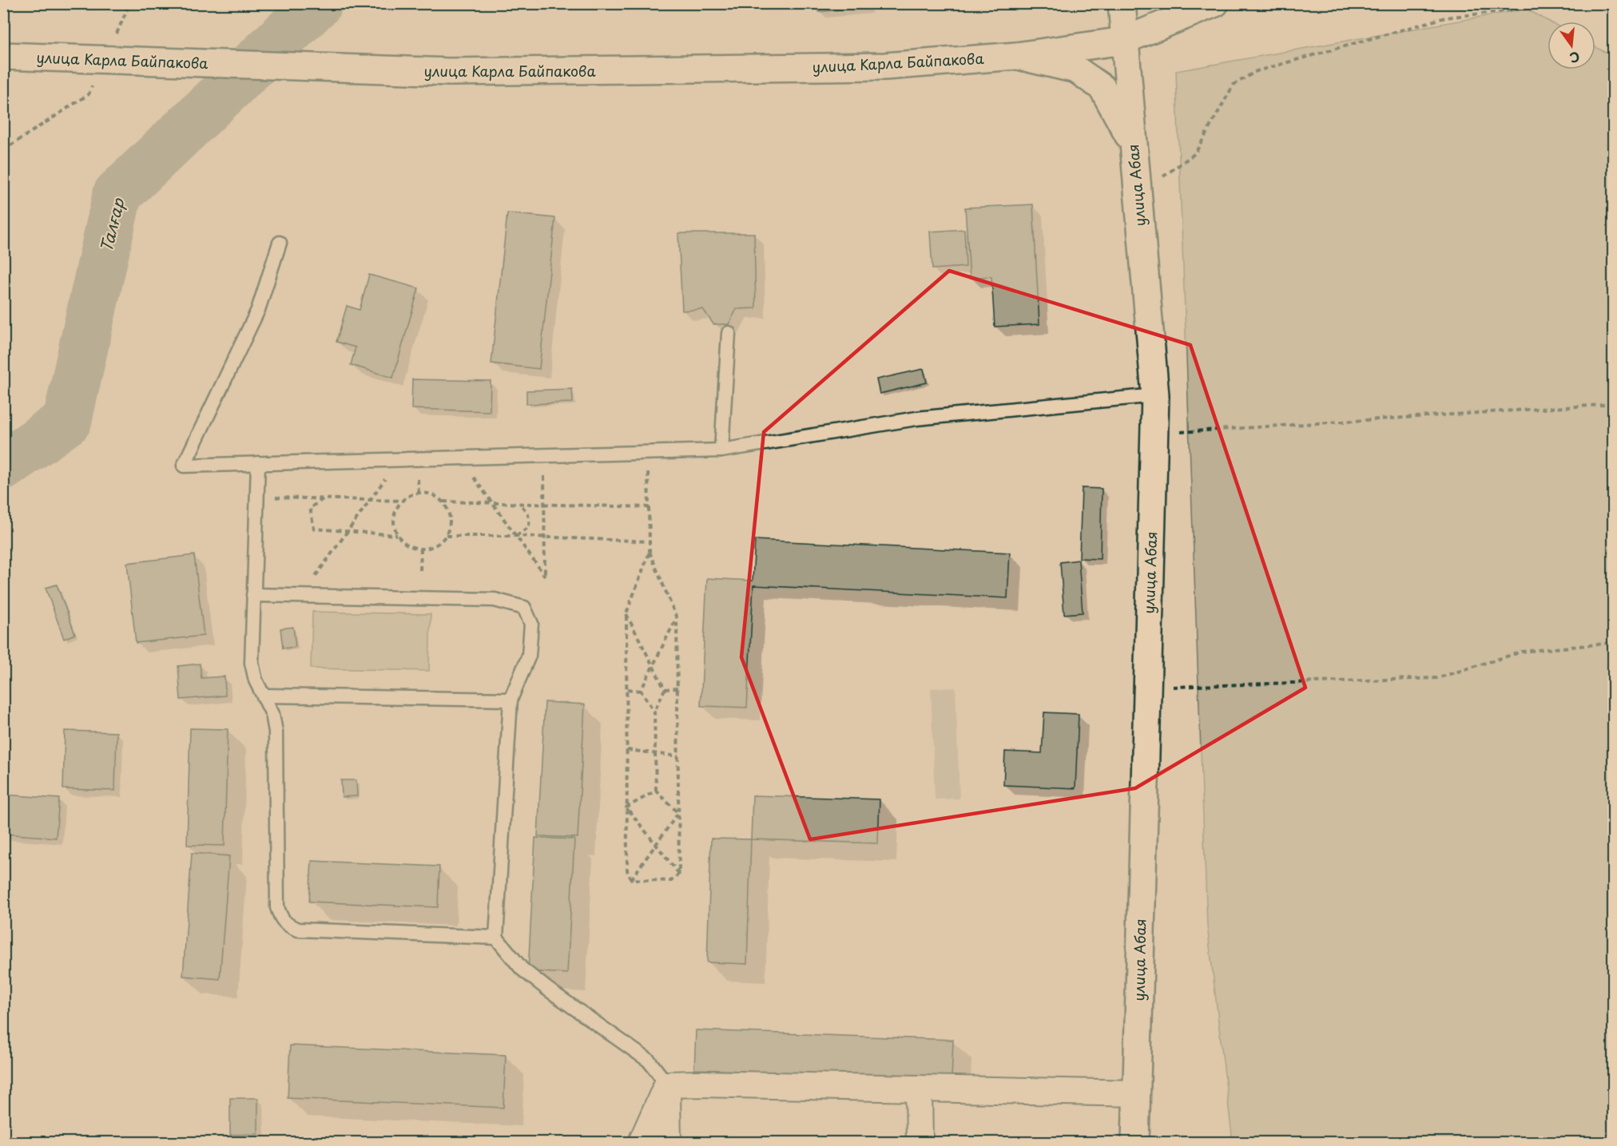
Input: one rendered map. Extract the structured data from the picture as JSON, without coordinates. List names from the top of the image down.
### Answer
{
  "streets": {
    "street": ["улица Карла Байпакова", "улица Абая"]
  },
  "water": ["Талғар"],
  "north": "bottom"
}
